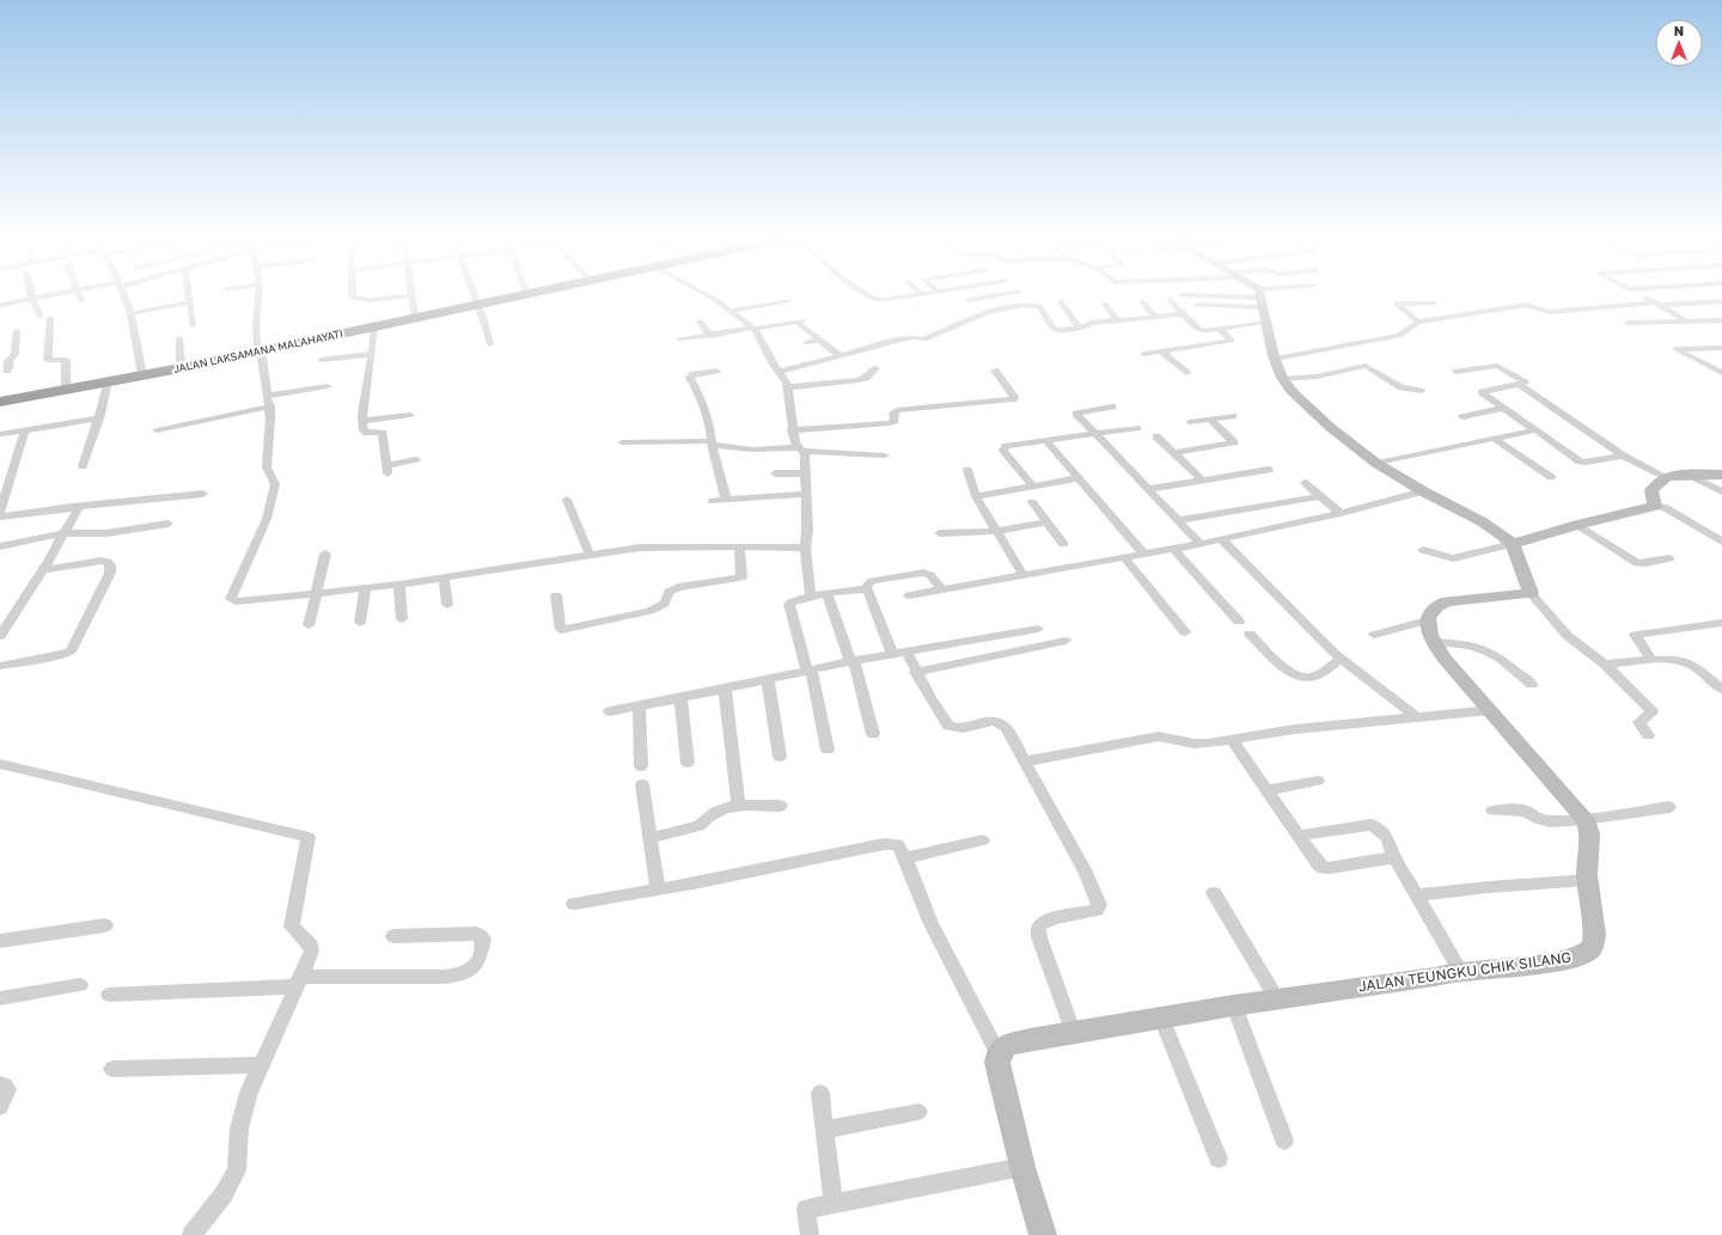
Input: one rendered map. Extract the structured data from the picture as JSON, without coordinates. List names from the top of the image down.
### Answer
{
  "streets": {
    "highway": ["JALAN LAKSAMANA MALAHAYATI"],
    "street": ["JALAN TEUNGKU CHIK SILANG"]
  },
  "north": "top"
}
